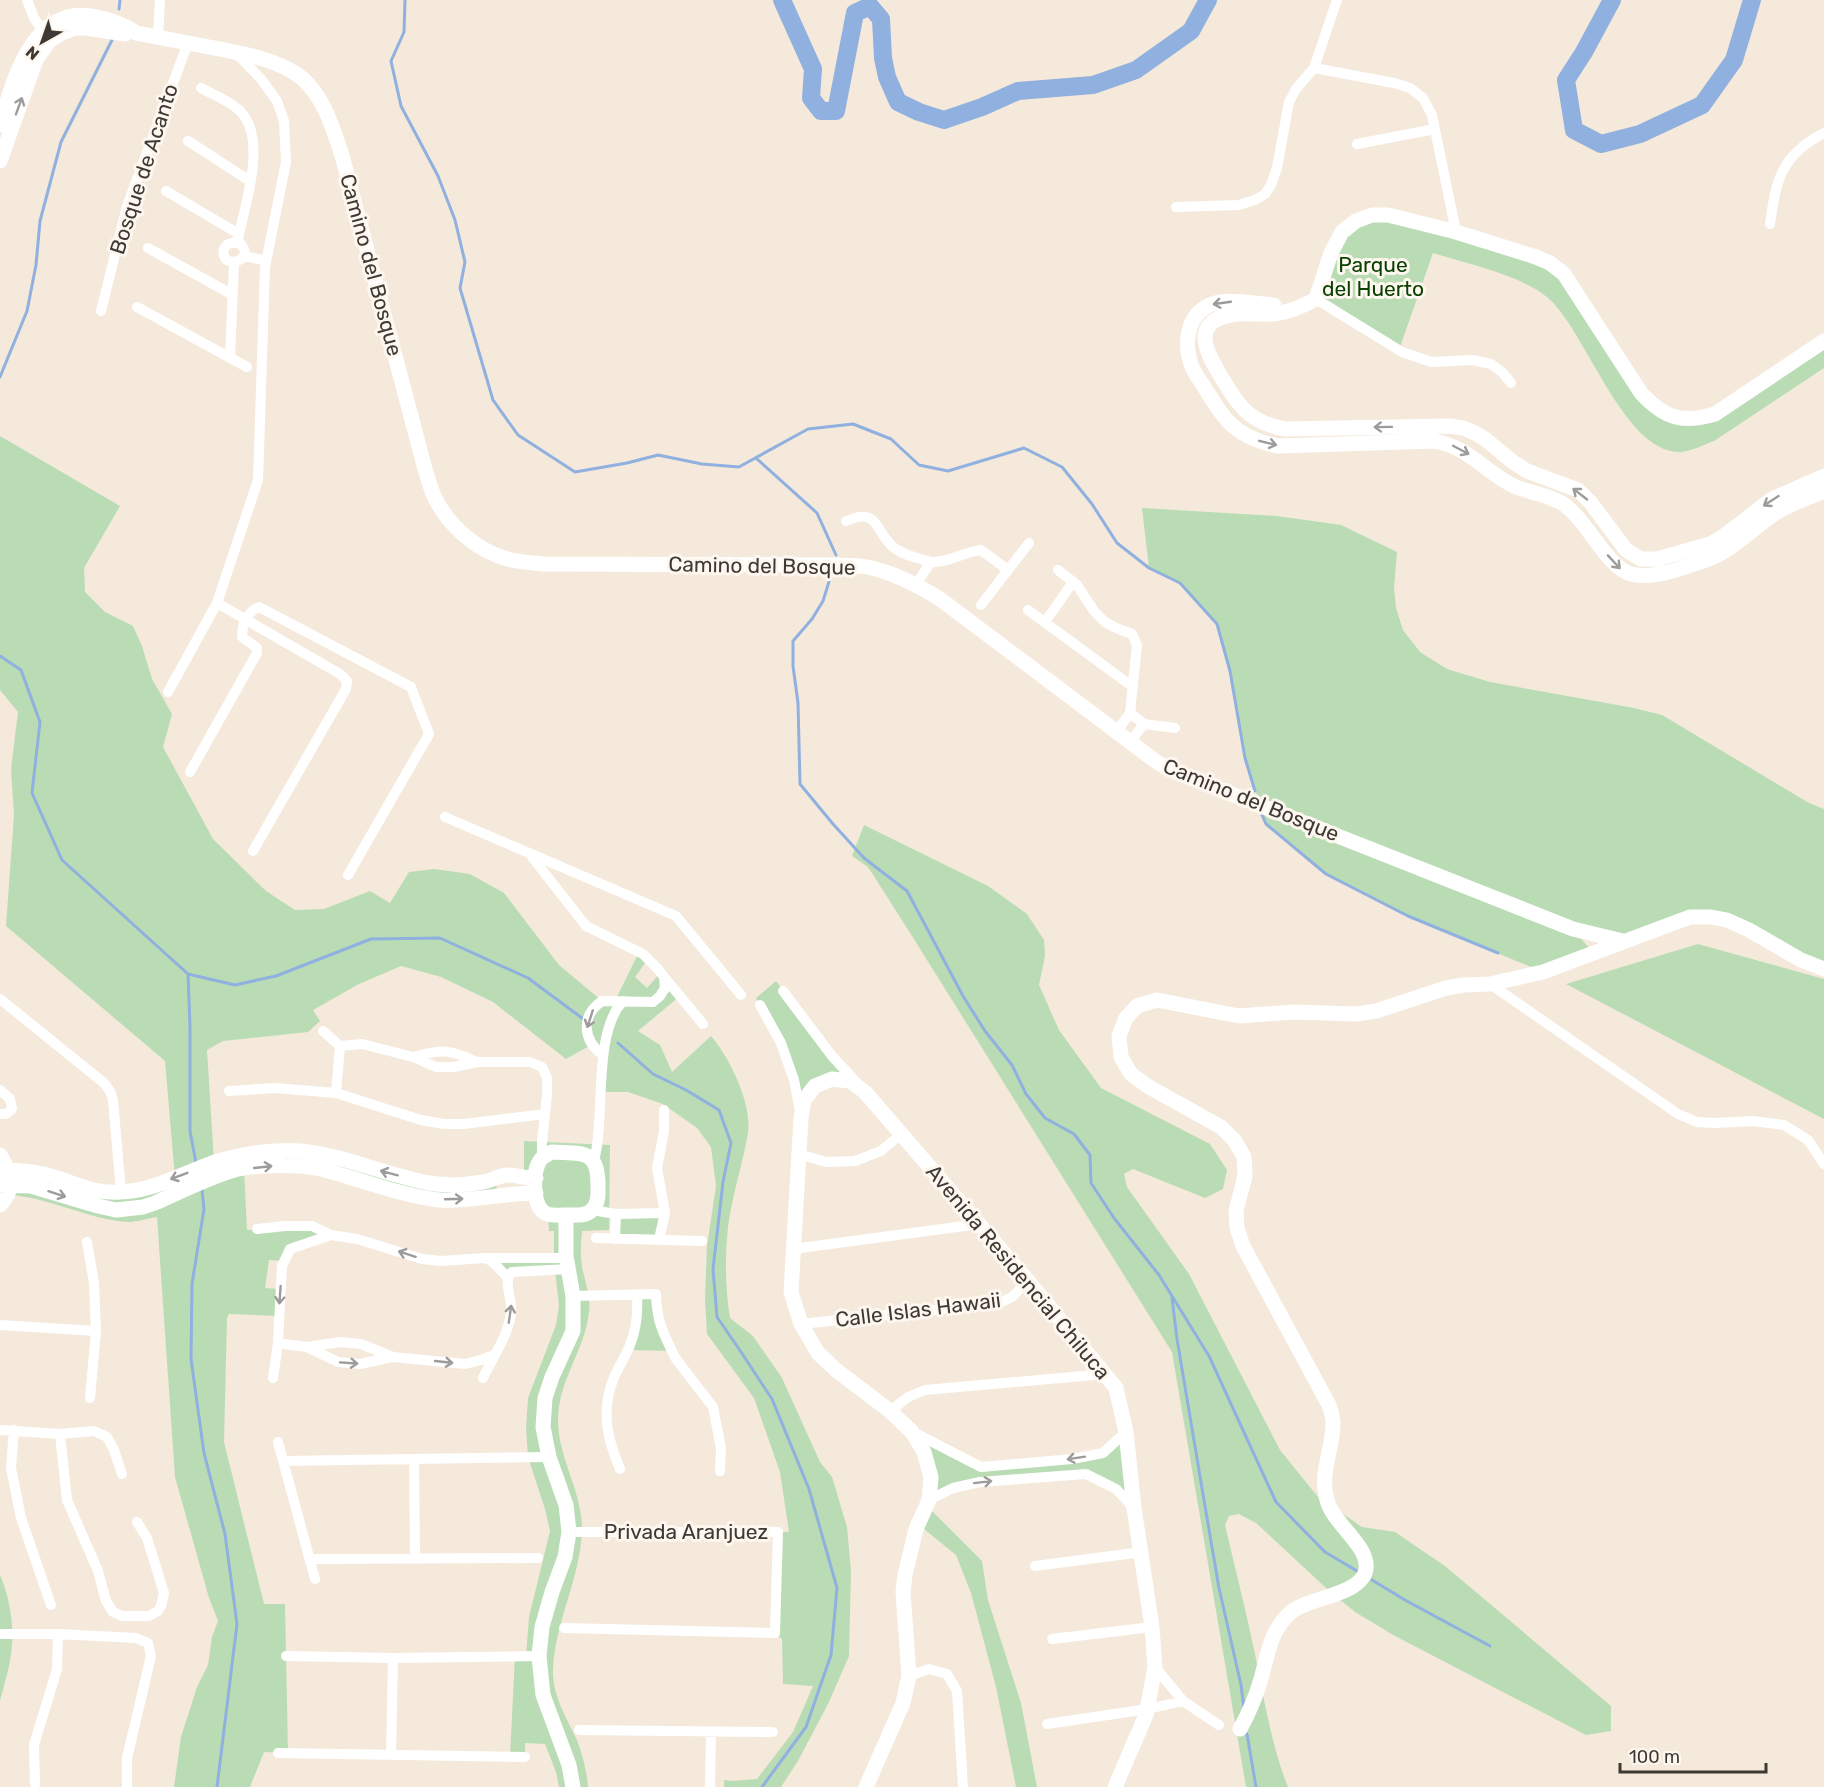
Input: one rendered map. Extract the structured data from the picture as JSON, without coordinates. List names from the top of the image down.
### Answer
{
  "streets": {
    "street": [
      "Bosque de Acanto",
      "Camino del Bosque",
      "Avenida Residencial Chiluca",
      "Calle Islas Hawaii",
      "Privada Aranjuez"
    ]
  },
  "crossings": [
    ["Bosque de Acanto", "Camino del Bosque"],
    ["Avenida Residencial Chiluca", "Calle Islas Hawaii"]
  ],
  "parks": ["Parque del Huerto"],
  "scale_bar": "100 m",
  "north": "bottom left"
}
